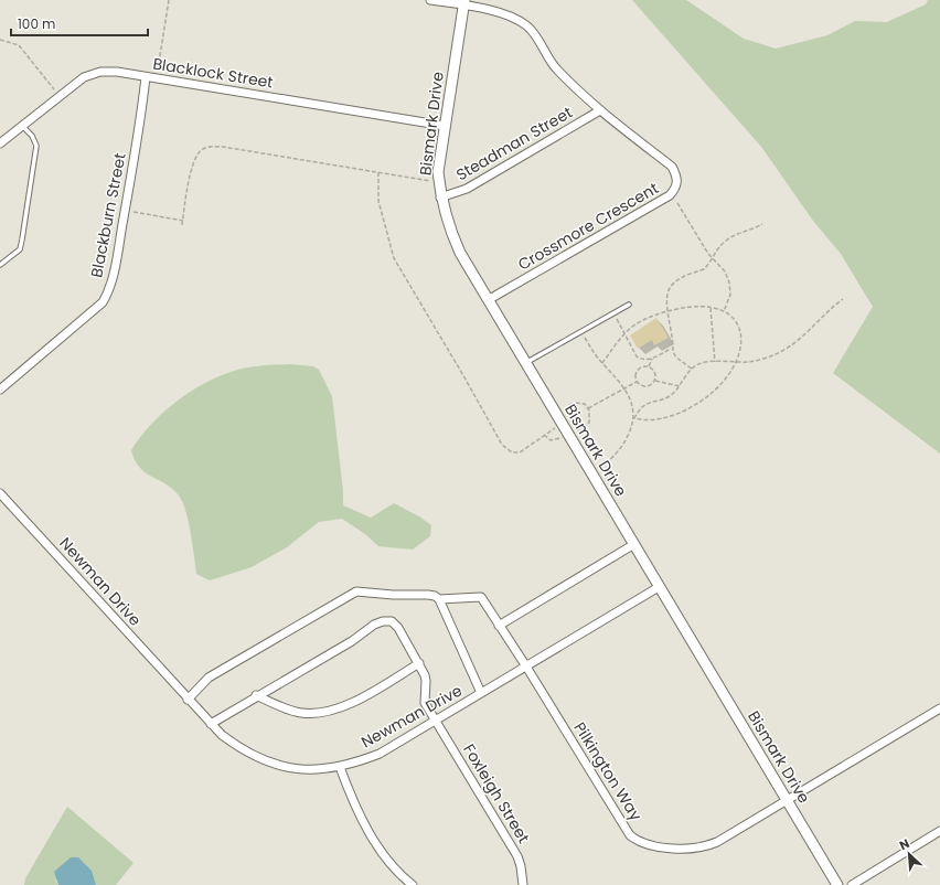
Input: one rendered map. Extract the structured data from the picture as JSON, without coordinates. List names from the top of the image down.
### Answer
{
  "streets": {
    "street": [
      "Blacklock Street",
      "Bismark Drive",
      "Steadman Street",
      "Blackburn Street",
      "Crossmore Crescent",
      "Newman Drive",
      "Pilkington Way",
      "Foxleigh Street"
    ]
  },
  "crossings": [
    ["Blacklock Street", "Bismark Drive"],
    ["Blacklock Street", "Blackburn Street"],
    ["Bismark Drive", "Steadman Street"],
    ["Bismark Drive", "Crossmore Crescent"],
    ["Bismark Drive", "Newman Drive"],
    ["Bismark Drive", "Pilkington Way"],
    ["Steadman Street", "Crossmore Crescent"],
    ["Newman Drive", "Pilkington Way"],
    ["Newman Drive", "Foxleigh Street"]
  ],
  "scale_bar": "100 m",
  "north": "top left"
}
